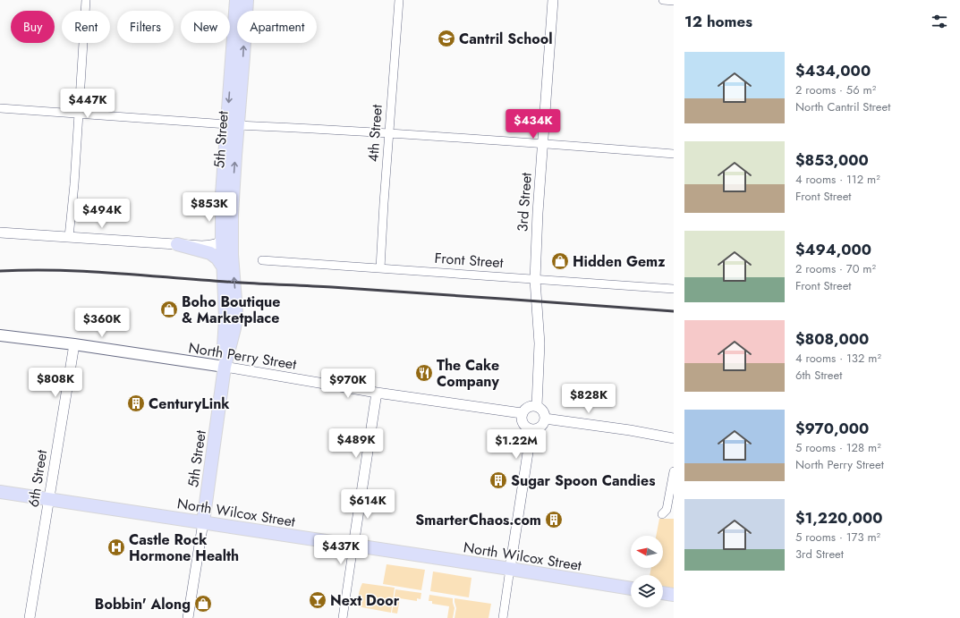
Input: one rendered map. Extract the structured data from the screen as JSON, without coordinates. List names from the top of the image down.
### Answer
{
  "streets": {
    "main road": ["5th Street", "North Perry Street", "North Wilcox Street"],
    "street": [
      "4th Street",
      "3rd Street",
      "Front Street",
      "6th Street"
    ]
  },
  "crossings": [
    ["4th Street", "Front Street"],
    ["5th Street", "North Perry Street"],
    ["5th Street", "North Wilcox Street"],
    ["3rd Street", "Front Street"],
    ["3rd Street", "North Perry Street"],
    ["North Perry Street", "6th Street"],
    ["6th Street", "North Wilcox Street"]
  ],
  "places": {
    "school or university": ["Cantril School"],
    "shop": ["Hidden Gemz", "Boho Boutique & Marketplace", "Bobbin' Along"],
    "restaurant": ["The Cake Company"],
    "building": ["CenturyLink", "Sugar Spoon Candies", "SmarterChaos.com"],
    "hospital": ["Castle Rock Hormone Health"],
    "bar": ["Next Door"]
  },
  "north": "left",
  "page": {
    "heading": "12 homes",
    "chip": [
      "Buy",
      "Rent",
      "Filters",
      "New",
      "Apartment"
    ],
    "list": [
      {
        "name": "$434,000",
        "note": "2 rooms · 56 m² · North Cantril Street"
      },
      {
        "name": "$853,000",
        "note": "4 rooms · 112 m² · Front Street"
      },
      {
        "name": "$494,000",
        "note": "2 rooms · 70 m² · Front Street"
      },
      {
        "name": "$808,000",
        "note": "4 rooms · 132 m² · 6th Street"
      },
      {
        "name": "$970,000",
        "note": "5 rooms · 128 m² · North Perry Street"
      },
      {
        "name": "$1,220,000",
        "note": "5 rooms · 173 m² · 3rd Street"
      }
    ],
    "price": [
      "$447K",
      "$434K",
      "$853K",
      "$494K",
      "$360K",
      "$808K",
      "$970K",
      "$828K",
      "$489K",
      "$1.22M",
      "$614K",
      "$437K"
    ]
  }
}
